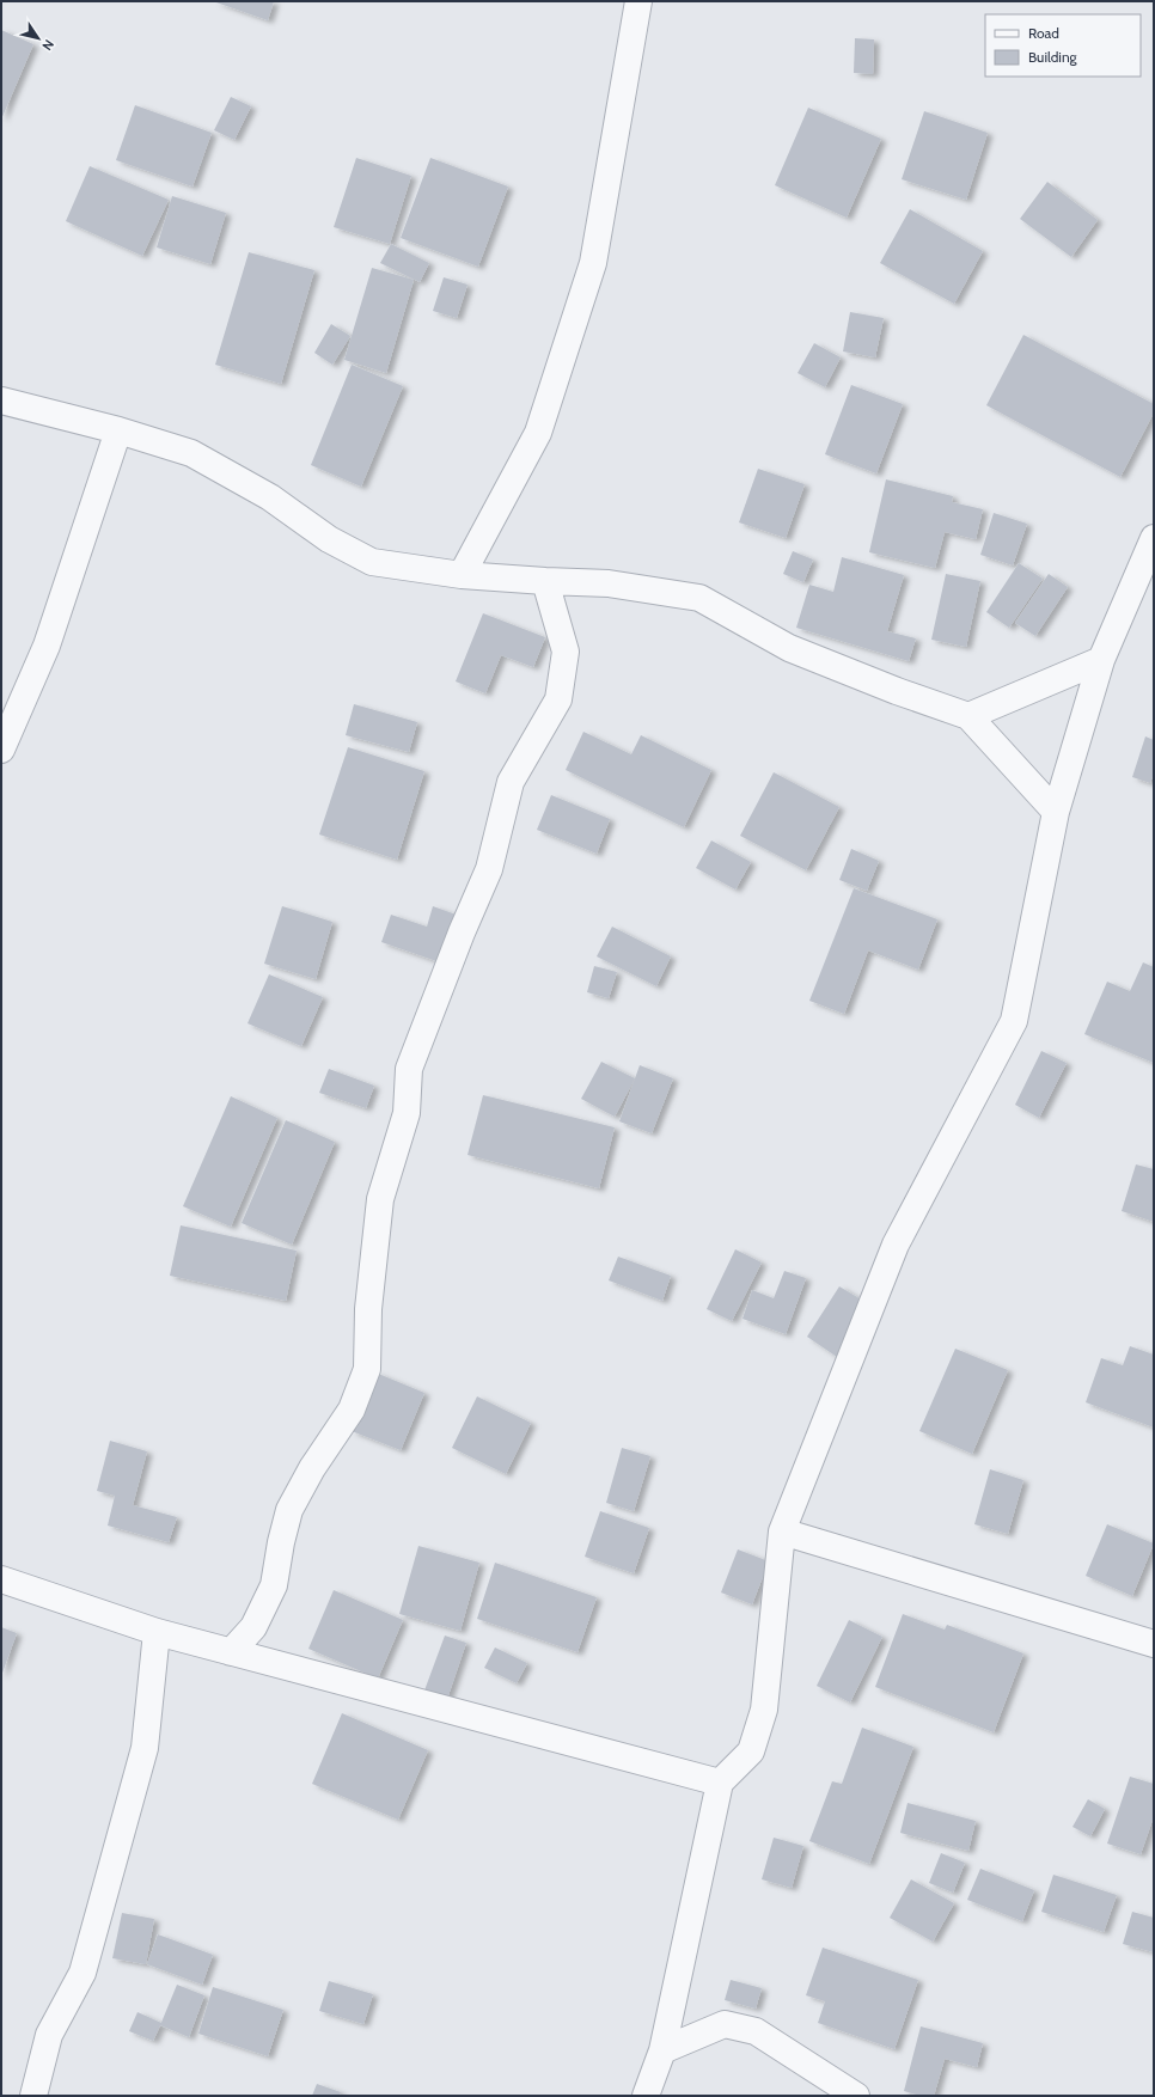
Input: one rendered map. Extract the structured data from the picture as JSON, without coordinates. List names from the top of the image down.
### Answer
{
  "legend": ["Road", "Building"],
  "north": "bottom right"
}
